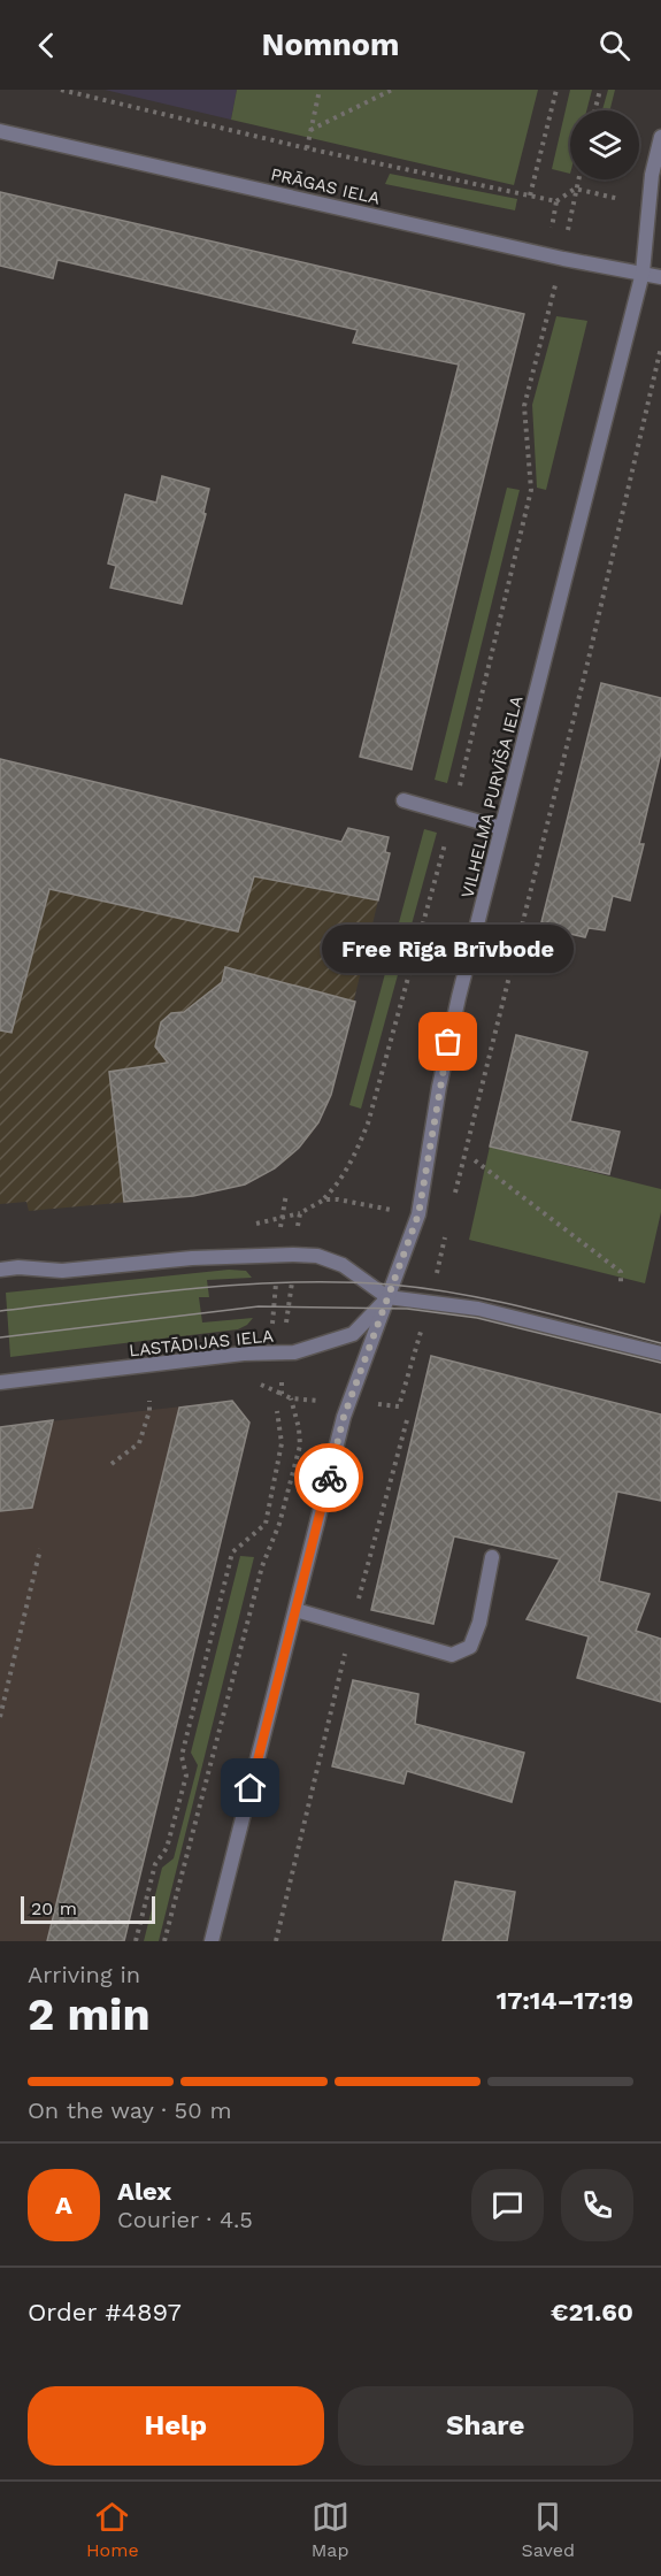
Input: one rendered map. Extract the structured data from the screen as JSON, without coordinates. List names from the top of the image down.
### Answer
{
  "streets": {
    "street": ["PRĀGAS IELA", "VILHELMA PURVĪŠA IELA", "LASTĀDIJAS IELA"]
  },
  "crossings": [
    ["PRĀGAS IELA", "VILHELMA PURVĪŠA IELA"],
    ["VILHELMA PURVĪŠA IELA", "LASTĀDIJAS IELA"]
  ],
  "places": ["Free Rīga Brīvbode"],
  "scale_bar": "20 m",
  "page": {
    "header": "Nomnom",
    "bubble": "Free Rīga Brīvbode",
    "scale": "20 m",
    "heading": ["2 min", "Arriving in", "17:14–17:19"],
    "panel": [
      "Alex",
      "Courier · 4.5",
      "Order #4897",
      "€21.60"
    ],
    "bar": "On the way · 50 m",
    "round": "A",
    "buttons": ["Help", "Share"],
    "tabs": ["Home", "Map", "Saved"]
  }
}
